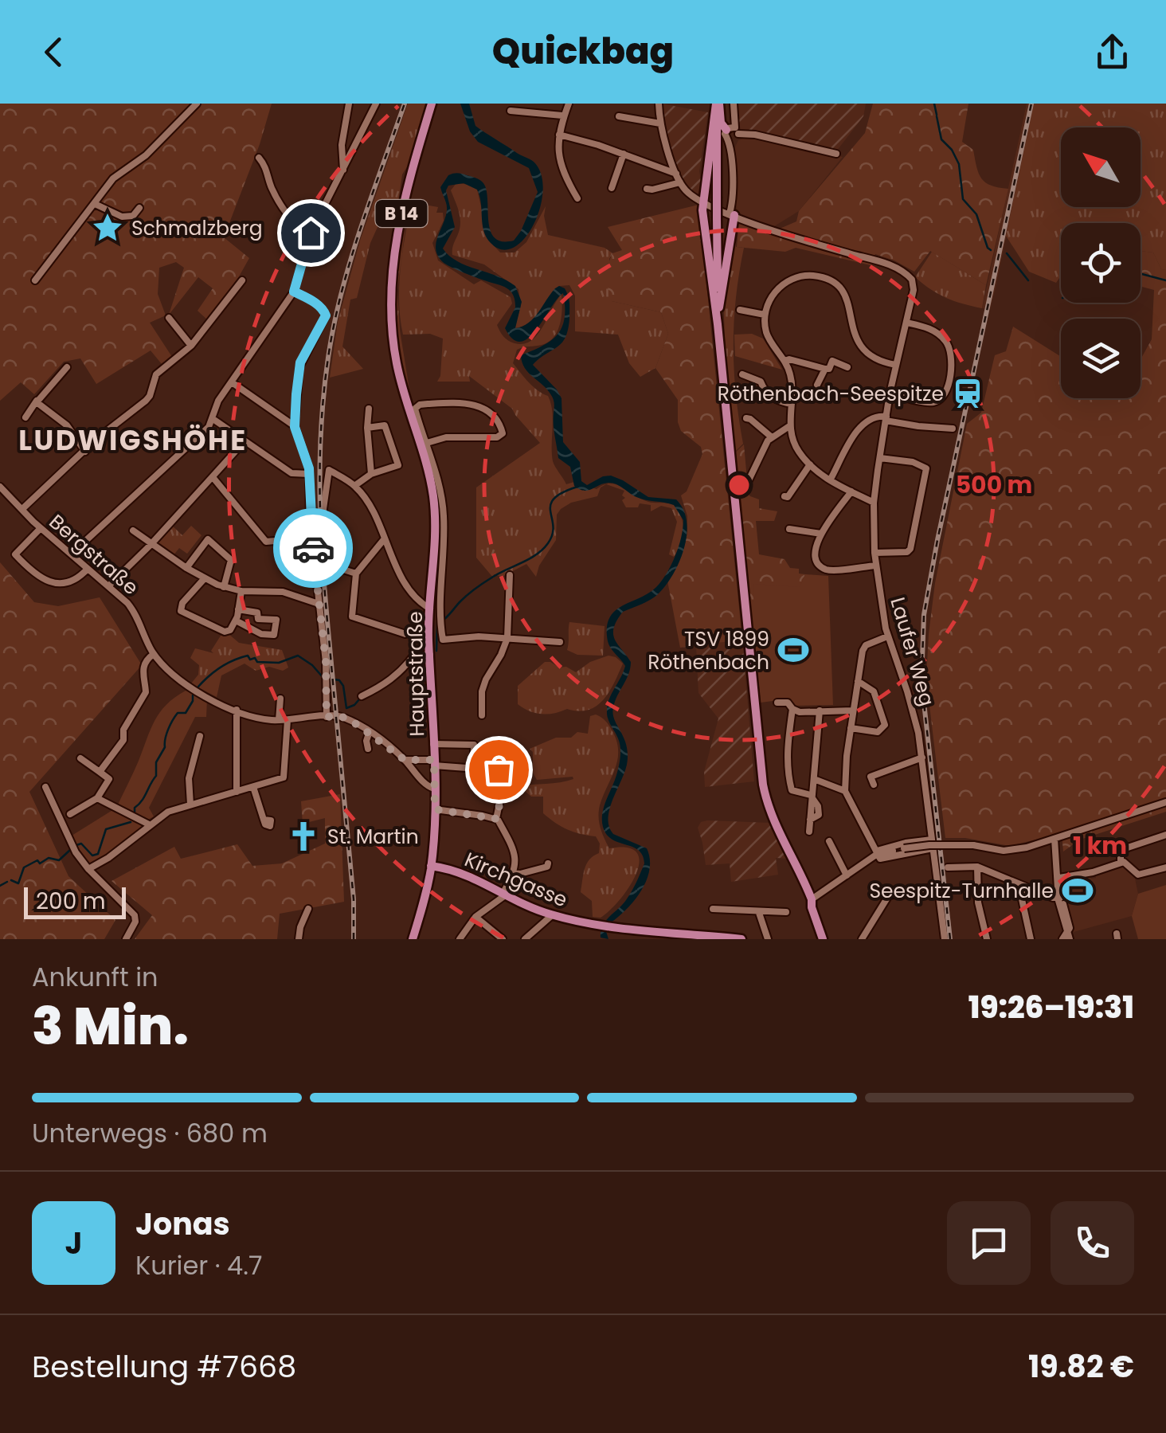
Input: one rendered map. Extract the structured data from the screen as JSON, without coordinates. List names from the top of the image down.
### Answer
{
  "streets": {
    "main road": ["B 14", "Hauptstraße", "Kirchgasse"],
    "street": ["Bergstraße", "Laufer Weg"]
  },
  "crossings": [
    ["B 14", "Hauptstraße"],
    ["Bergstraße", "Hauptstraße"],
    ["Hauptstraße", "Kirchgasse"]
  ],
  "districts": ["LUDWIGSHÖHE"],
  "places": {
    "place": ["Schmalzberg"],
    "station": ["Röthenbach-Seespitze"],
    "sports": ["TSV 1899 Röthenbach", "Seespitz-Turnhalle"],
    "church": ["St. Martin"]
  },
  "scale_bar": "200 m",
  "north": "top left",
  "page": {
    "header": "Quickbag",
    "scale": "200 m",
    "heading": ["3 Min.", "Ankunft in", "19:26–19:31"],
    "panel": [
      "Jonas",
      "Kurier · 4.7",
      "Bestellung #7668",
      "19.82 €"
    ],
    "bar": "Unterwegs · 680 m",
    "round": "J"
  },
  "rings": ["500 m", "1 km"]
}
